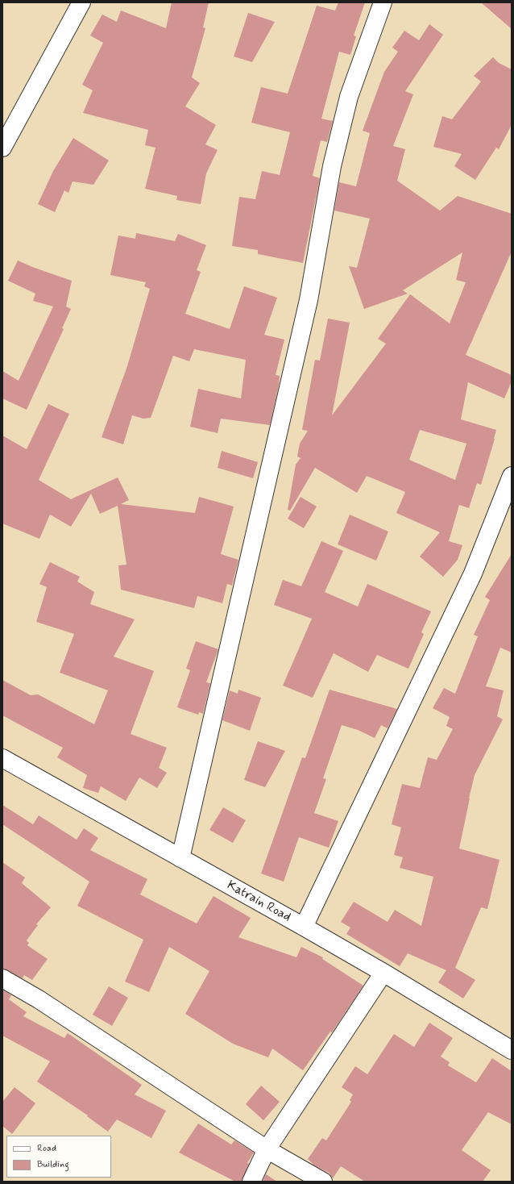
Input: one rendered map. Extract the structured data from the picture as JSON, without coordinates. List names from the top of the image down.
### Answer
{
  "streets": {
    "street": ["Katrain Road"]
  },
  "legend": ["Road", "Building"]
}
